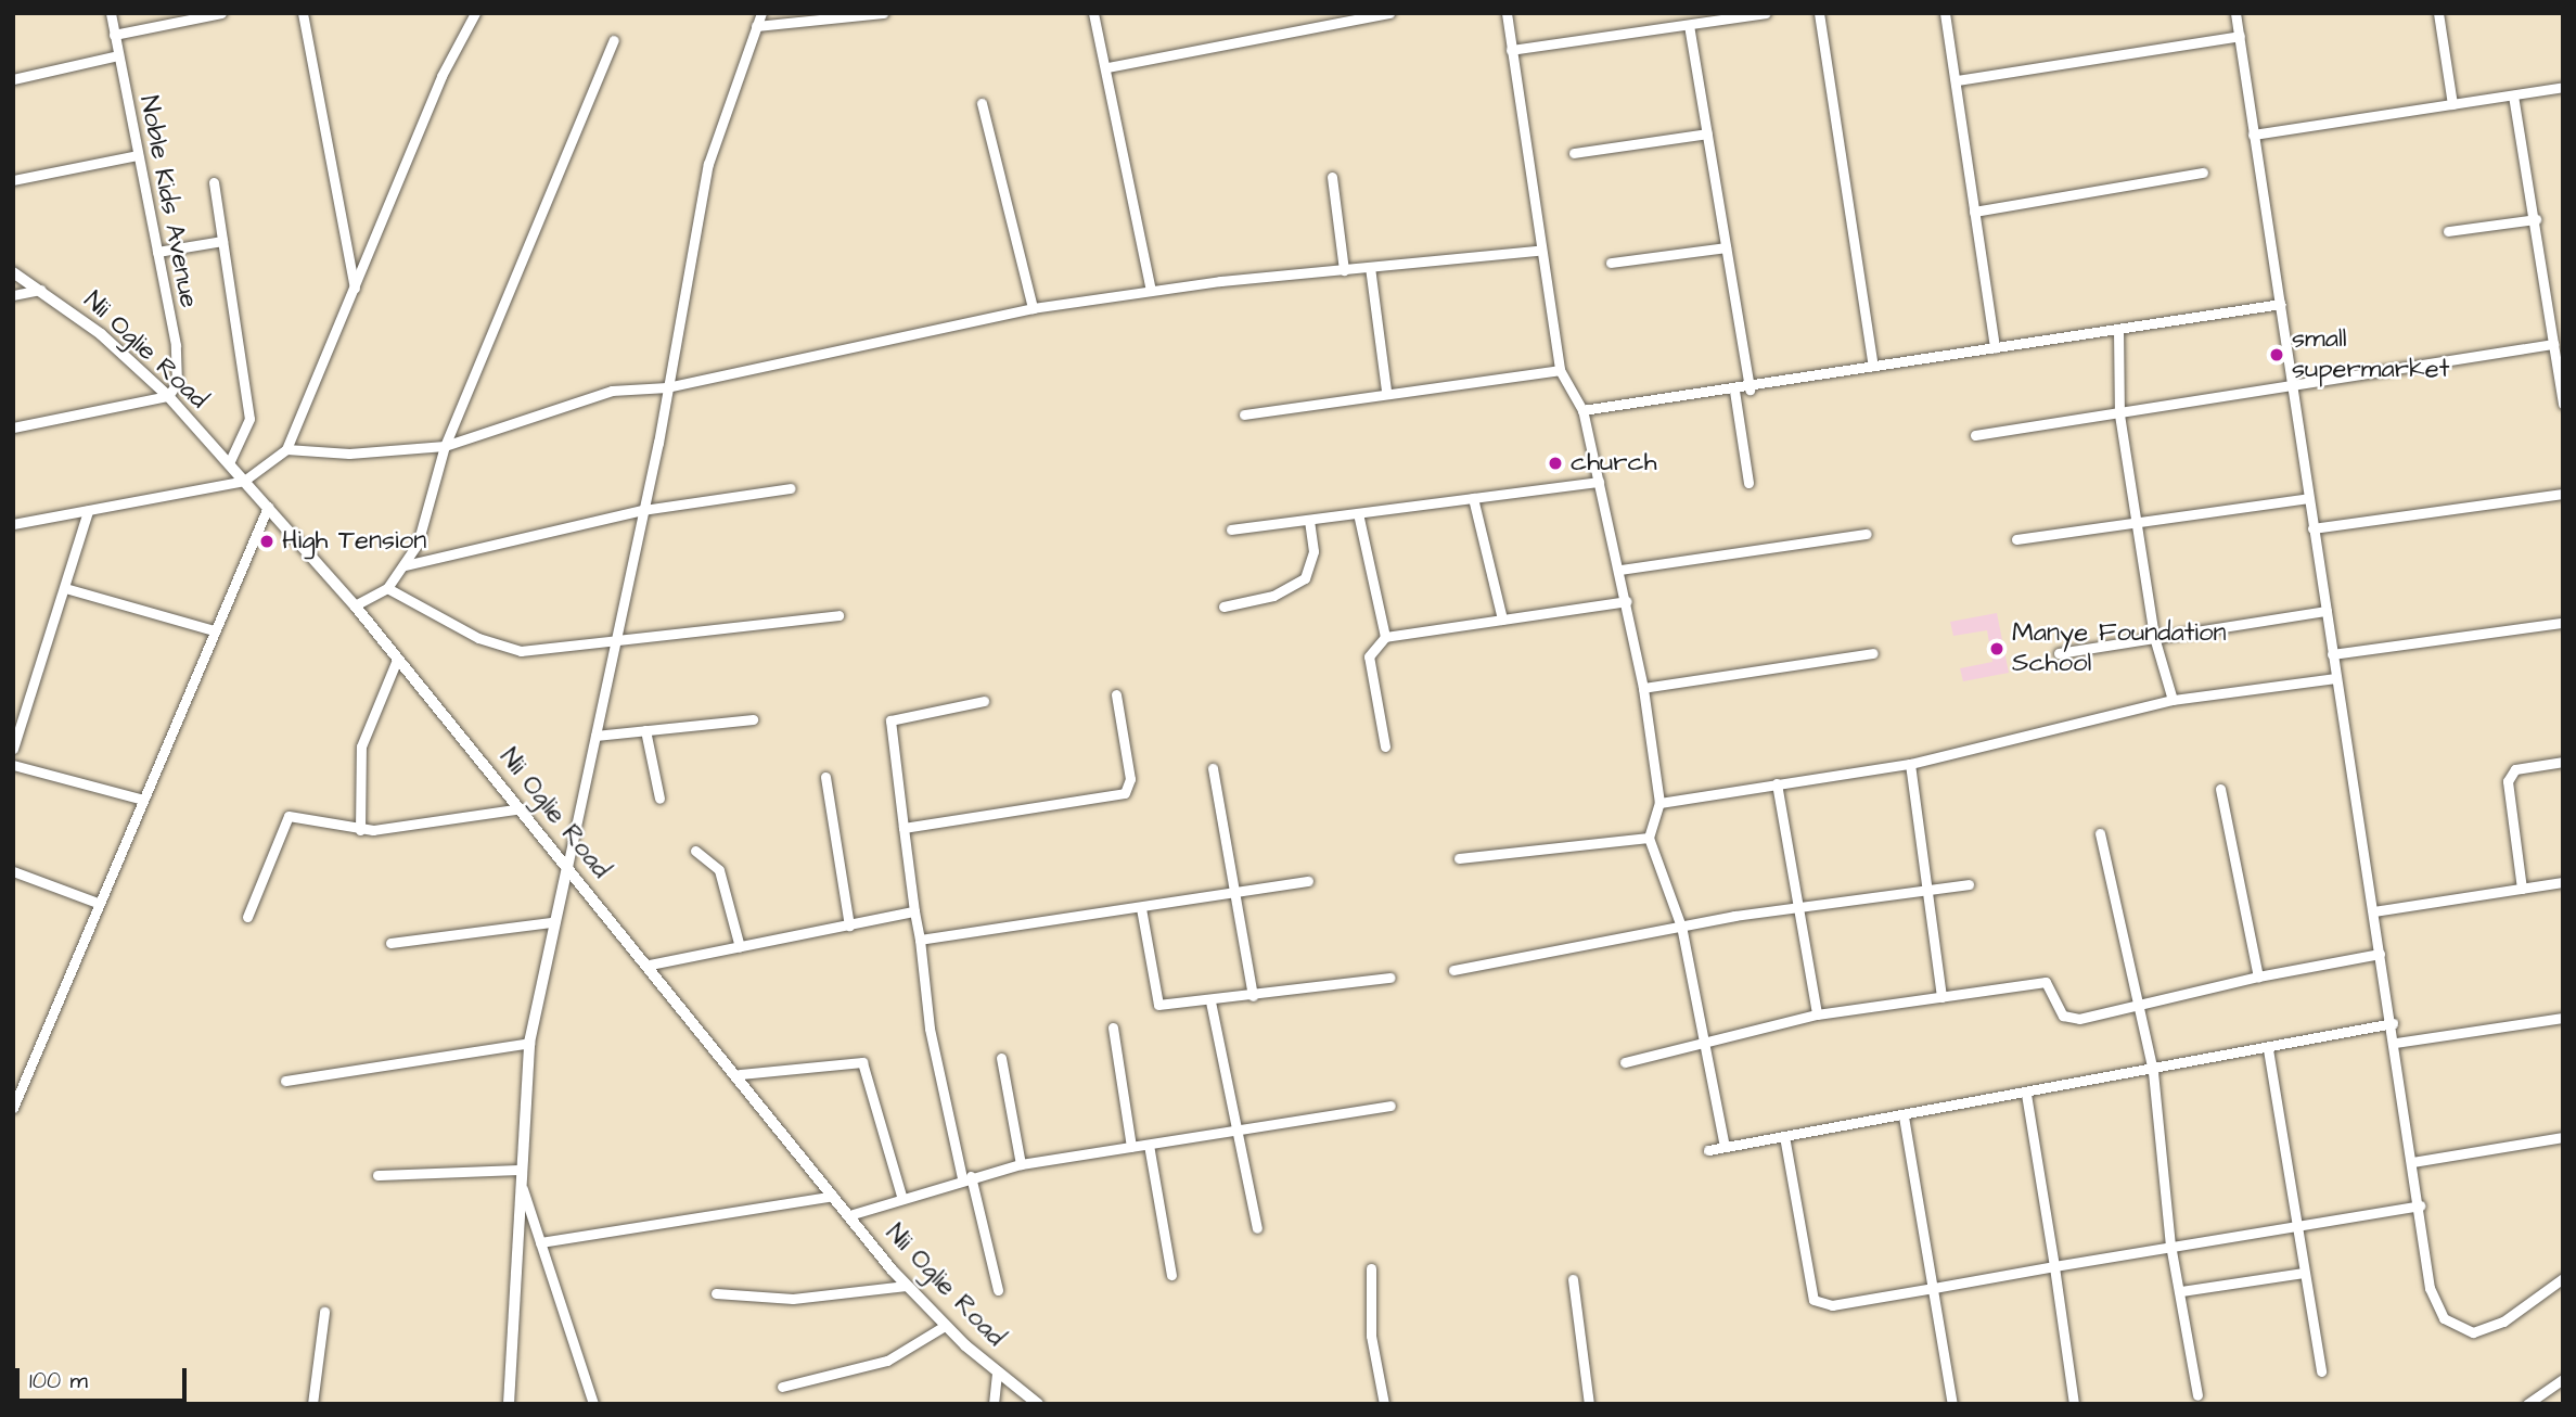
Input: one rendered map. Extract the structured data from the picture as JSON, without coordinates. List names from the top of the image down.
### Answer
{
  "streets": {
    "street": ["Noble Kids Avenue", "Nii Oglie Road"]
  },
  "crossings": [
    ["Noble Kids Avenue", "Nii Oglie Road"]
  ],
  "places": [
    "small supermarket",
    "church",
    "High Tension",
    "Manye Foundation School"
  ],
  "scale_bar": "100 m"
}
